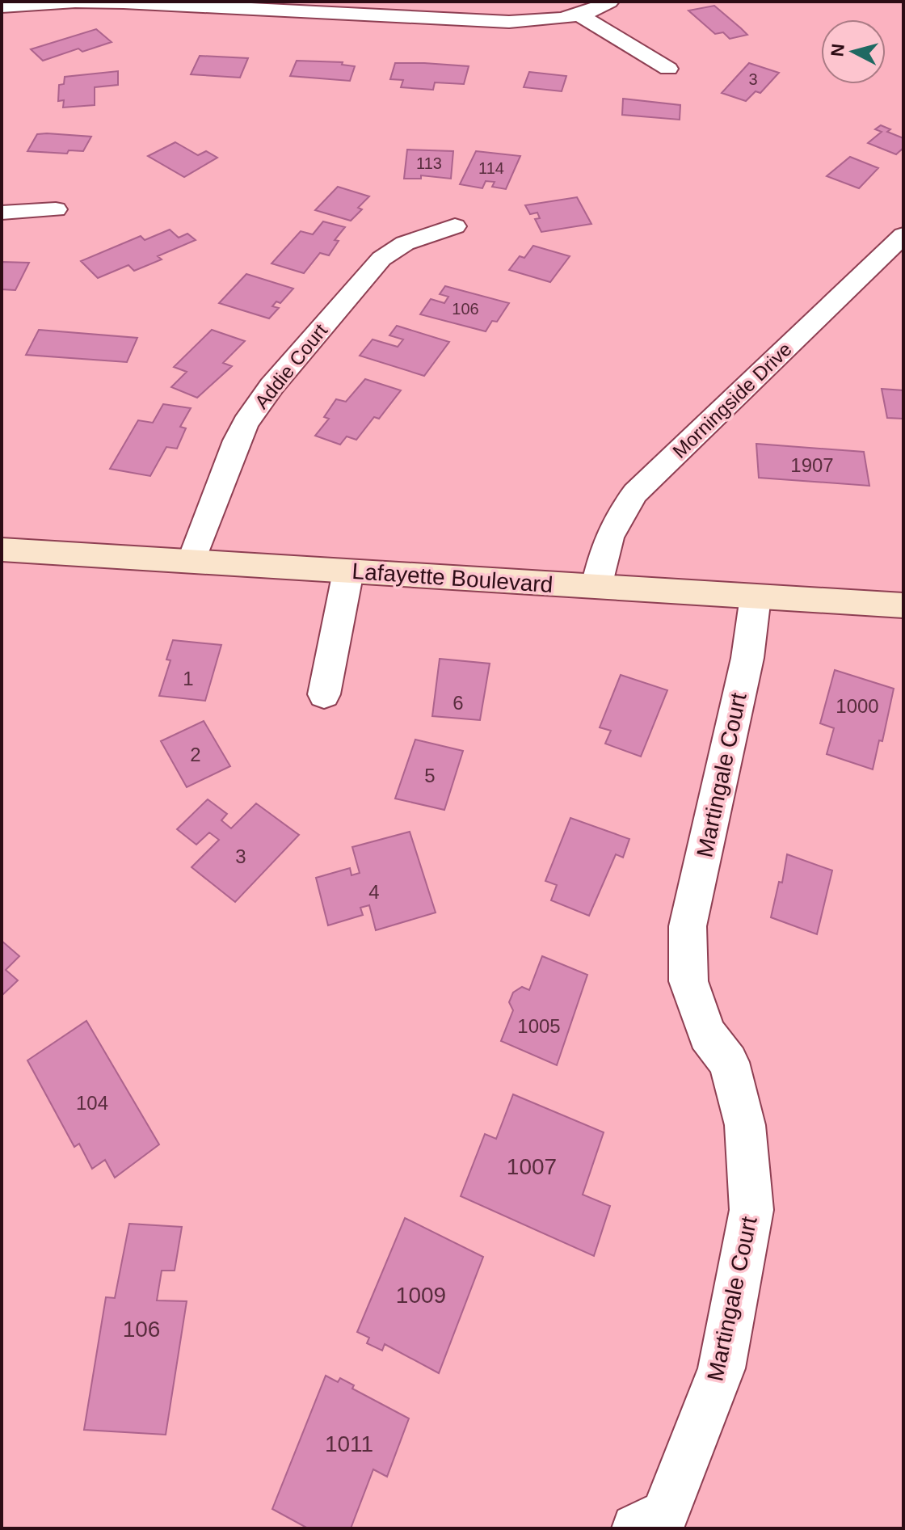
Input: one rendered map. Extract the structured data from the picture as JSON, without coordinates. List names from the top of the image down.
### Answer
{
  "streets": {
    "main road": ["Lafayette Boulevard"],
    "street": ["Addie Court", "Morningside Drive", "Martingale Court"]
  },
  "crossings": [
    ["Addie Court", "Lafayette Boulevard"],
    ["Morningside Drive", "Lafayette Boulevard"],
    ["Lafayette Boulevard", "Martingale Court"]
  ],
  "house_numbers": [
    "3",
    "113",
    "114",
    "106",
    "1907",
    "1",
    "6",
    "1000",
    "2",
    "5",
    "3",
    "4",
    "1005",
    "104",
    "1007",
    "1009",
    "106",
    "1011"
  ],
  "north": "left"
}
